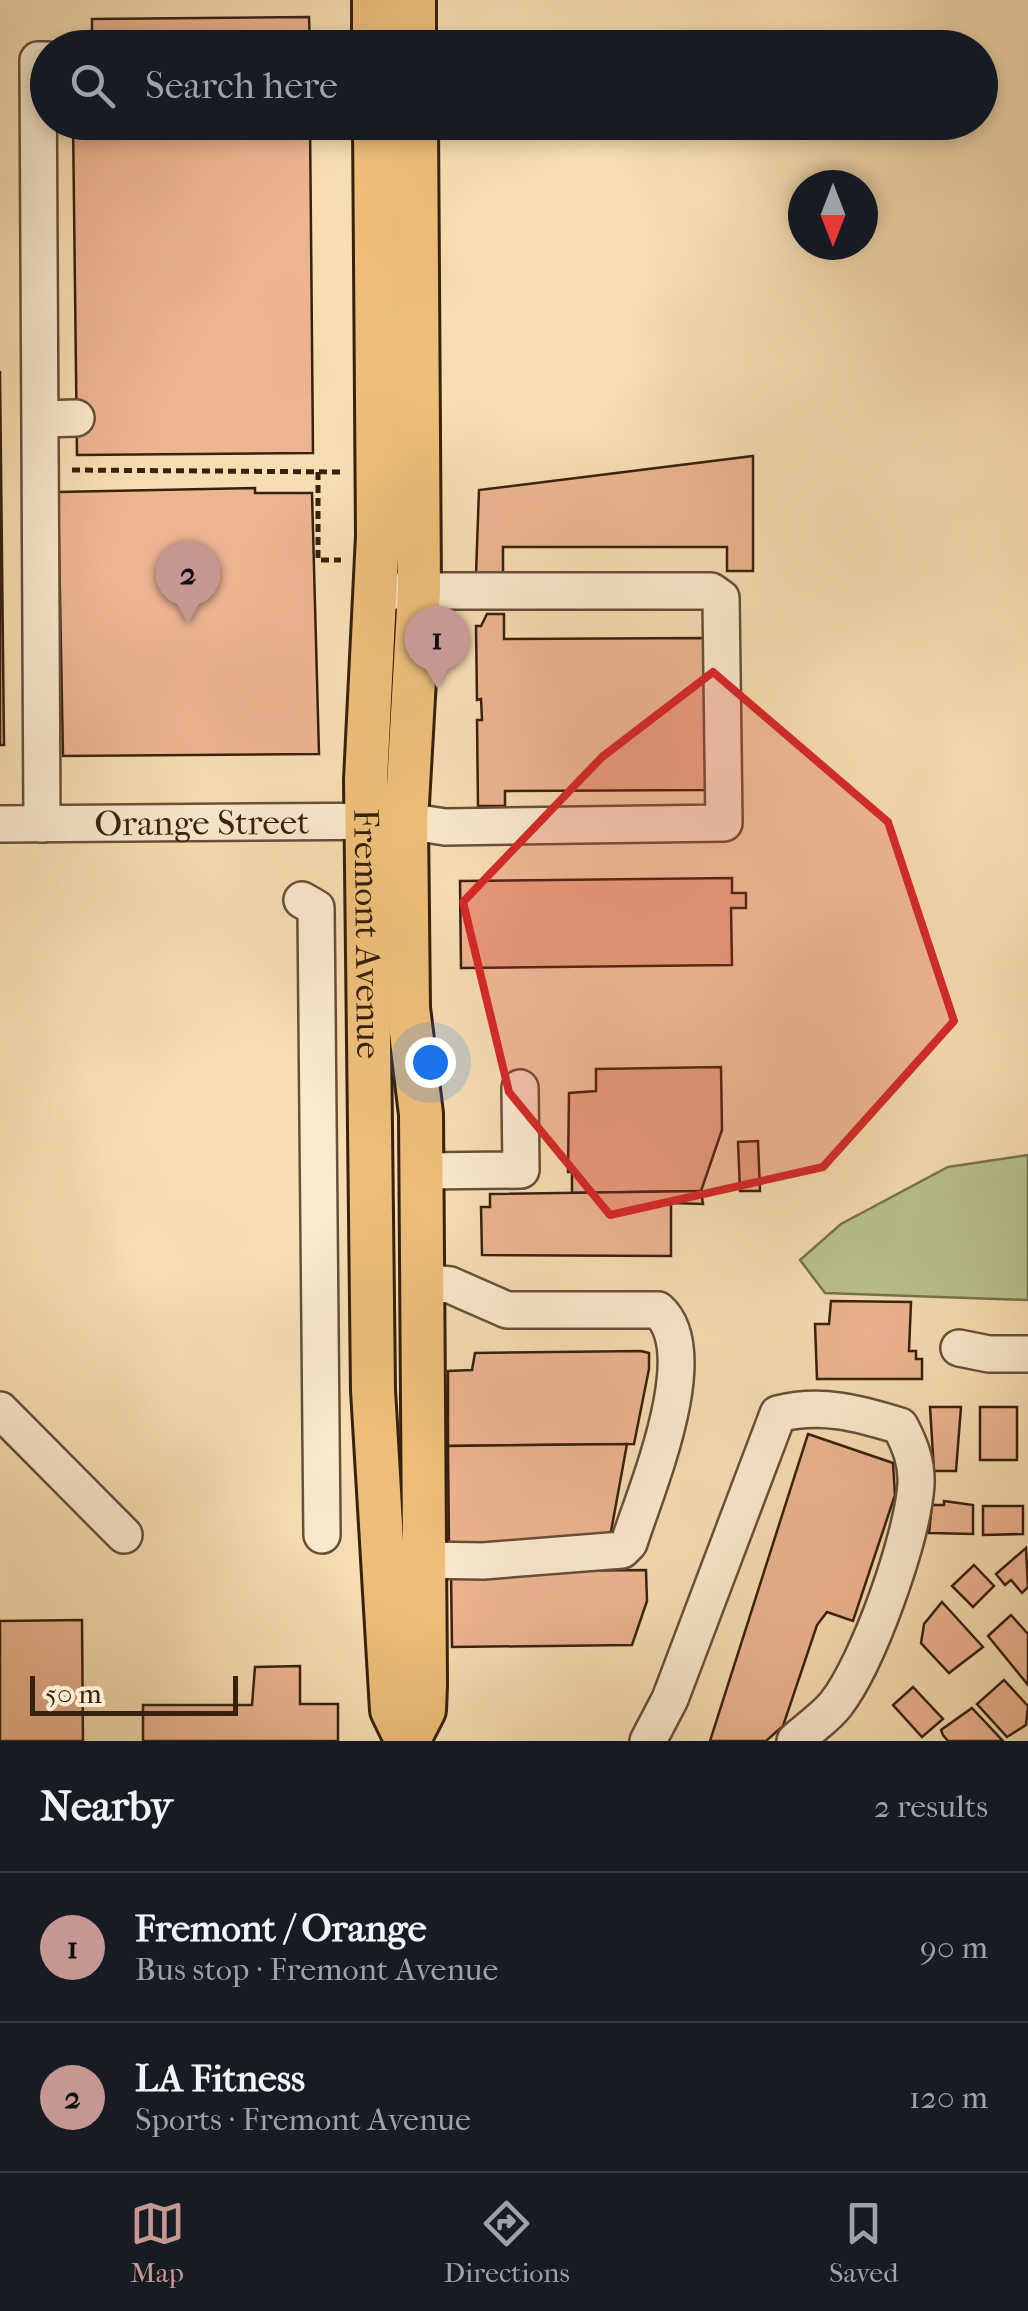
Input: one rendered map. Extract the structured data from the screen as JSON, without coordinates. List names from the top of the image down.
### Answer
{
  "streets": {
    "main road": ["Fremont Avenue"],
    "street": ["Orange Street"]
  },
  "crossings": [
    ["Orange Street", "Fremont Avenue"]
  ],
  "scale_bar": "50 m",
  "north": "bottom",
  "page": {
    "search": "Search here",
    "pins": ["2", "1"],
    "scale": "50 m",
    "heading": ["Nearby", "2 results"],
    "list": [
      {
        "mark": "1",
        "name": "Fremont / Orange",
        "note": "Bus stop · Fremont Avenue",
        "value": "90 m"
      },
      {
        "mark": "2",
        "name": "LA Fitness",
        "note": "Sports · Fremont Avenue",
        "value": "120 m"
      }
    ],
    "nav": ["Map", "Directions", "Saved"]
  }
}
